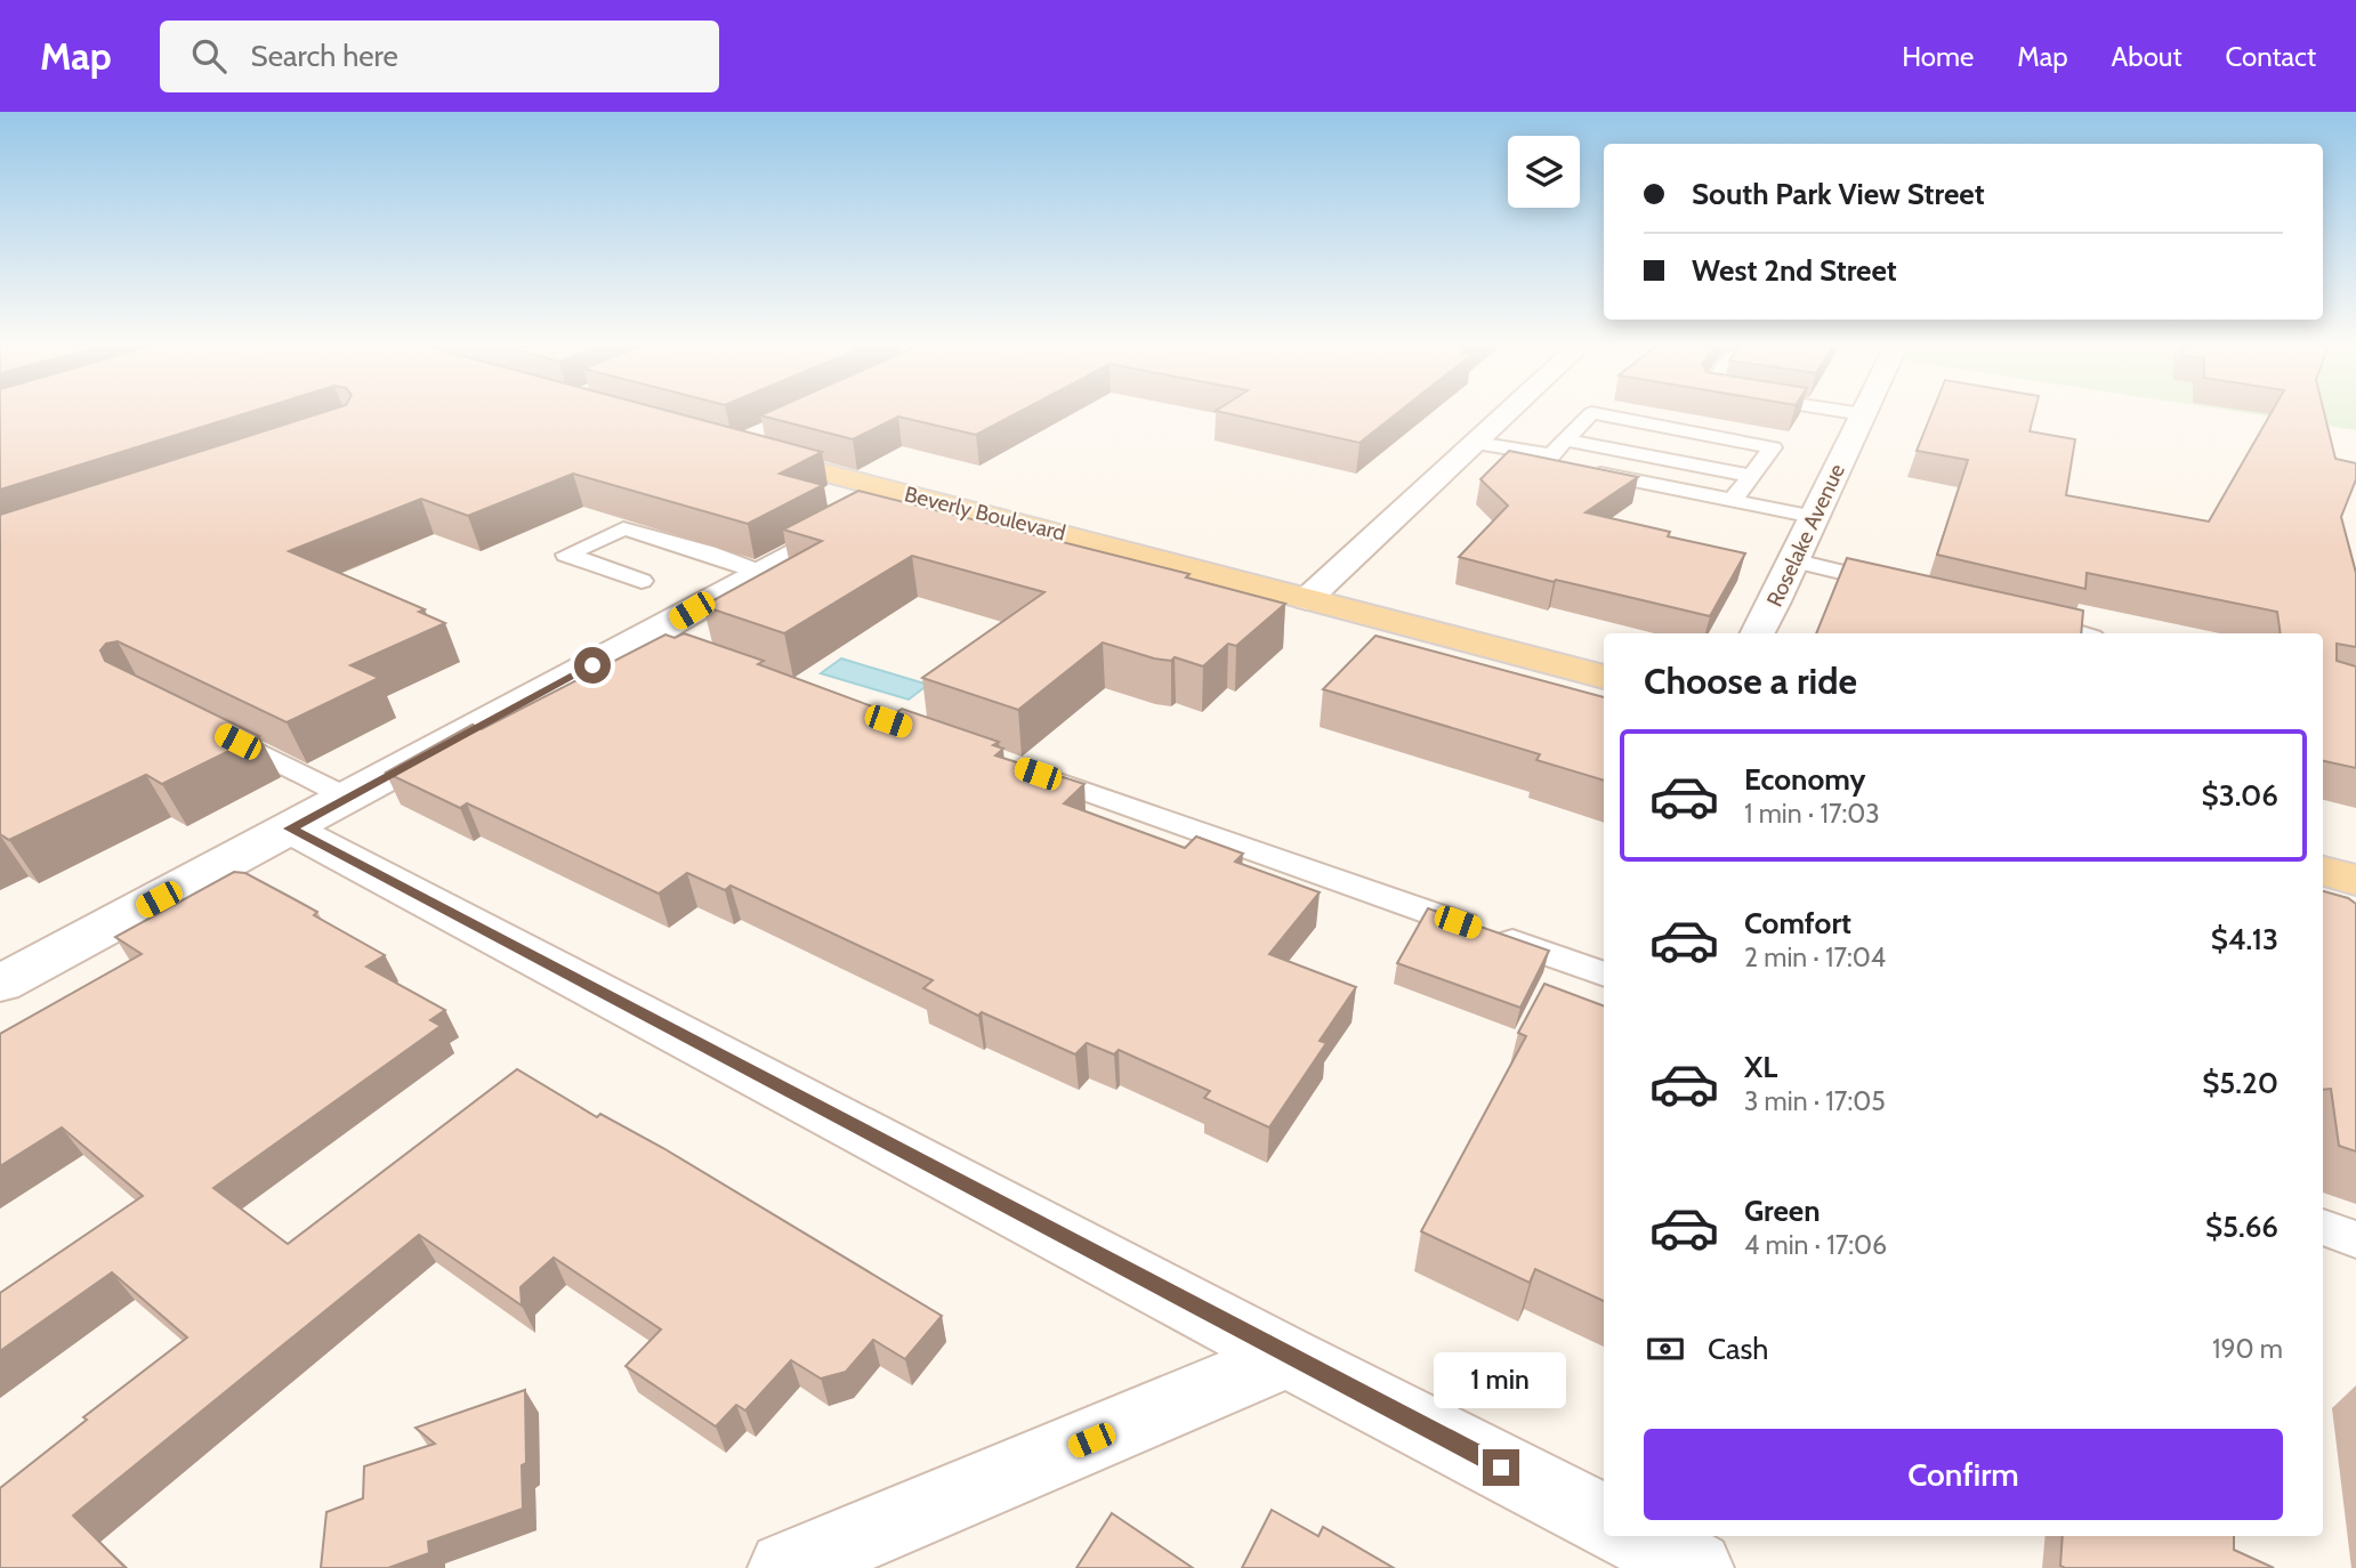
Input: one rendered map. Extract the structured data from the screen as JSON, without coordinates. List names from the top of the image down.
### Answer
{
  "streets": {
    "main road": ["Beverly Boulevard"],
    "street": ["Roselake Avenue"]
  },
  "page": {
    "header": "Map",
    "search": "Search here",
    "nav": [
      "Home",
      "Map",
      "About",
      "Contact"
    ],
    "banner": ["South Park View Street", "West 2nd Street"],
    "heading": "Choose a ride",
    "list": [
      {
        "name": "Economy",
        "note": "1 min · 17:03",
        "value": "$3.06"
      },
      {
        "name": "Comfort",
        "note": "2 min · 17:04",
        "value": "$4.13"
      },
      {
        "name": "XL",
        "note": "3 min · 17:05",
        "value": "$5.20"
      },
      {
        "name": "Green",
        "note": "4 min · 17:06",
        "value": "$5.66"
      }
    ],
    "pay": ["Cash", "190 m"],
    "bubble": "1 min",
    "buttons": "Confirm"
  }
}
